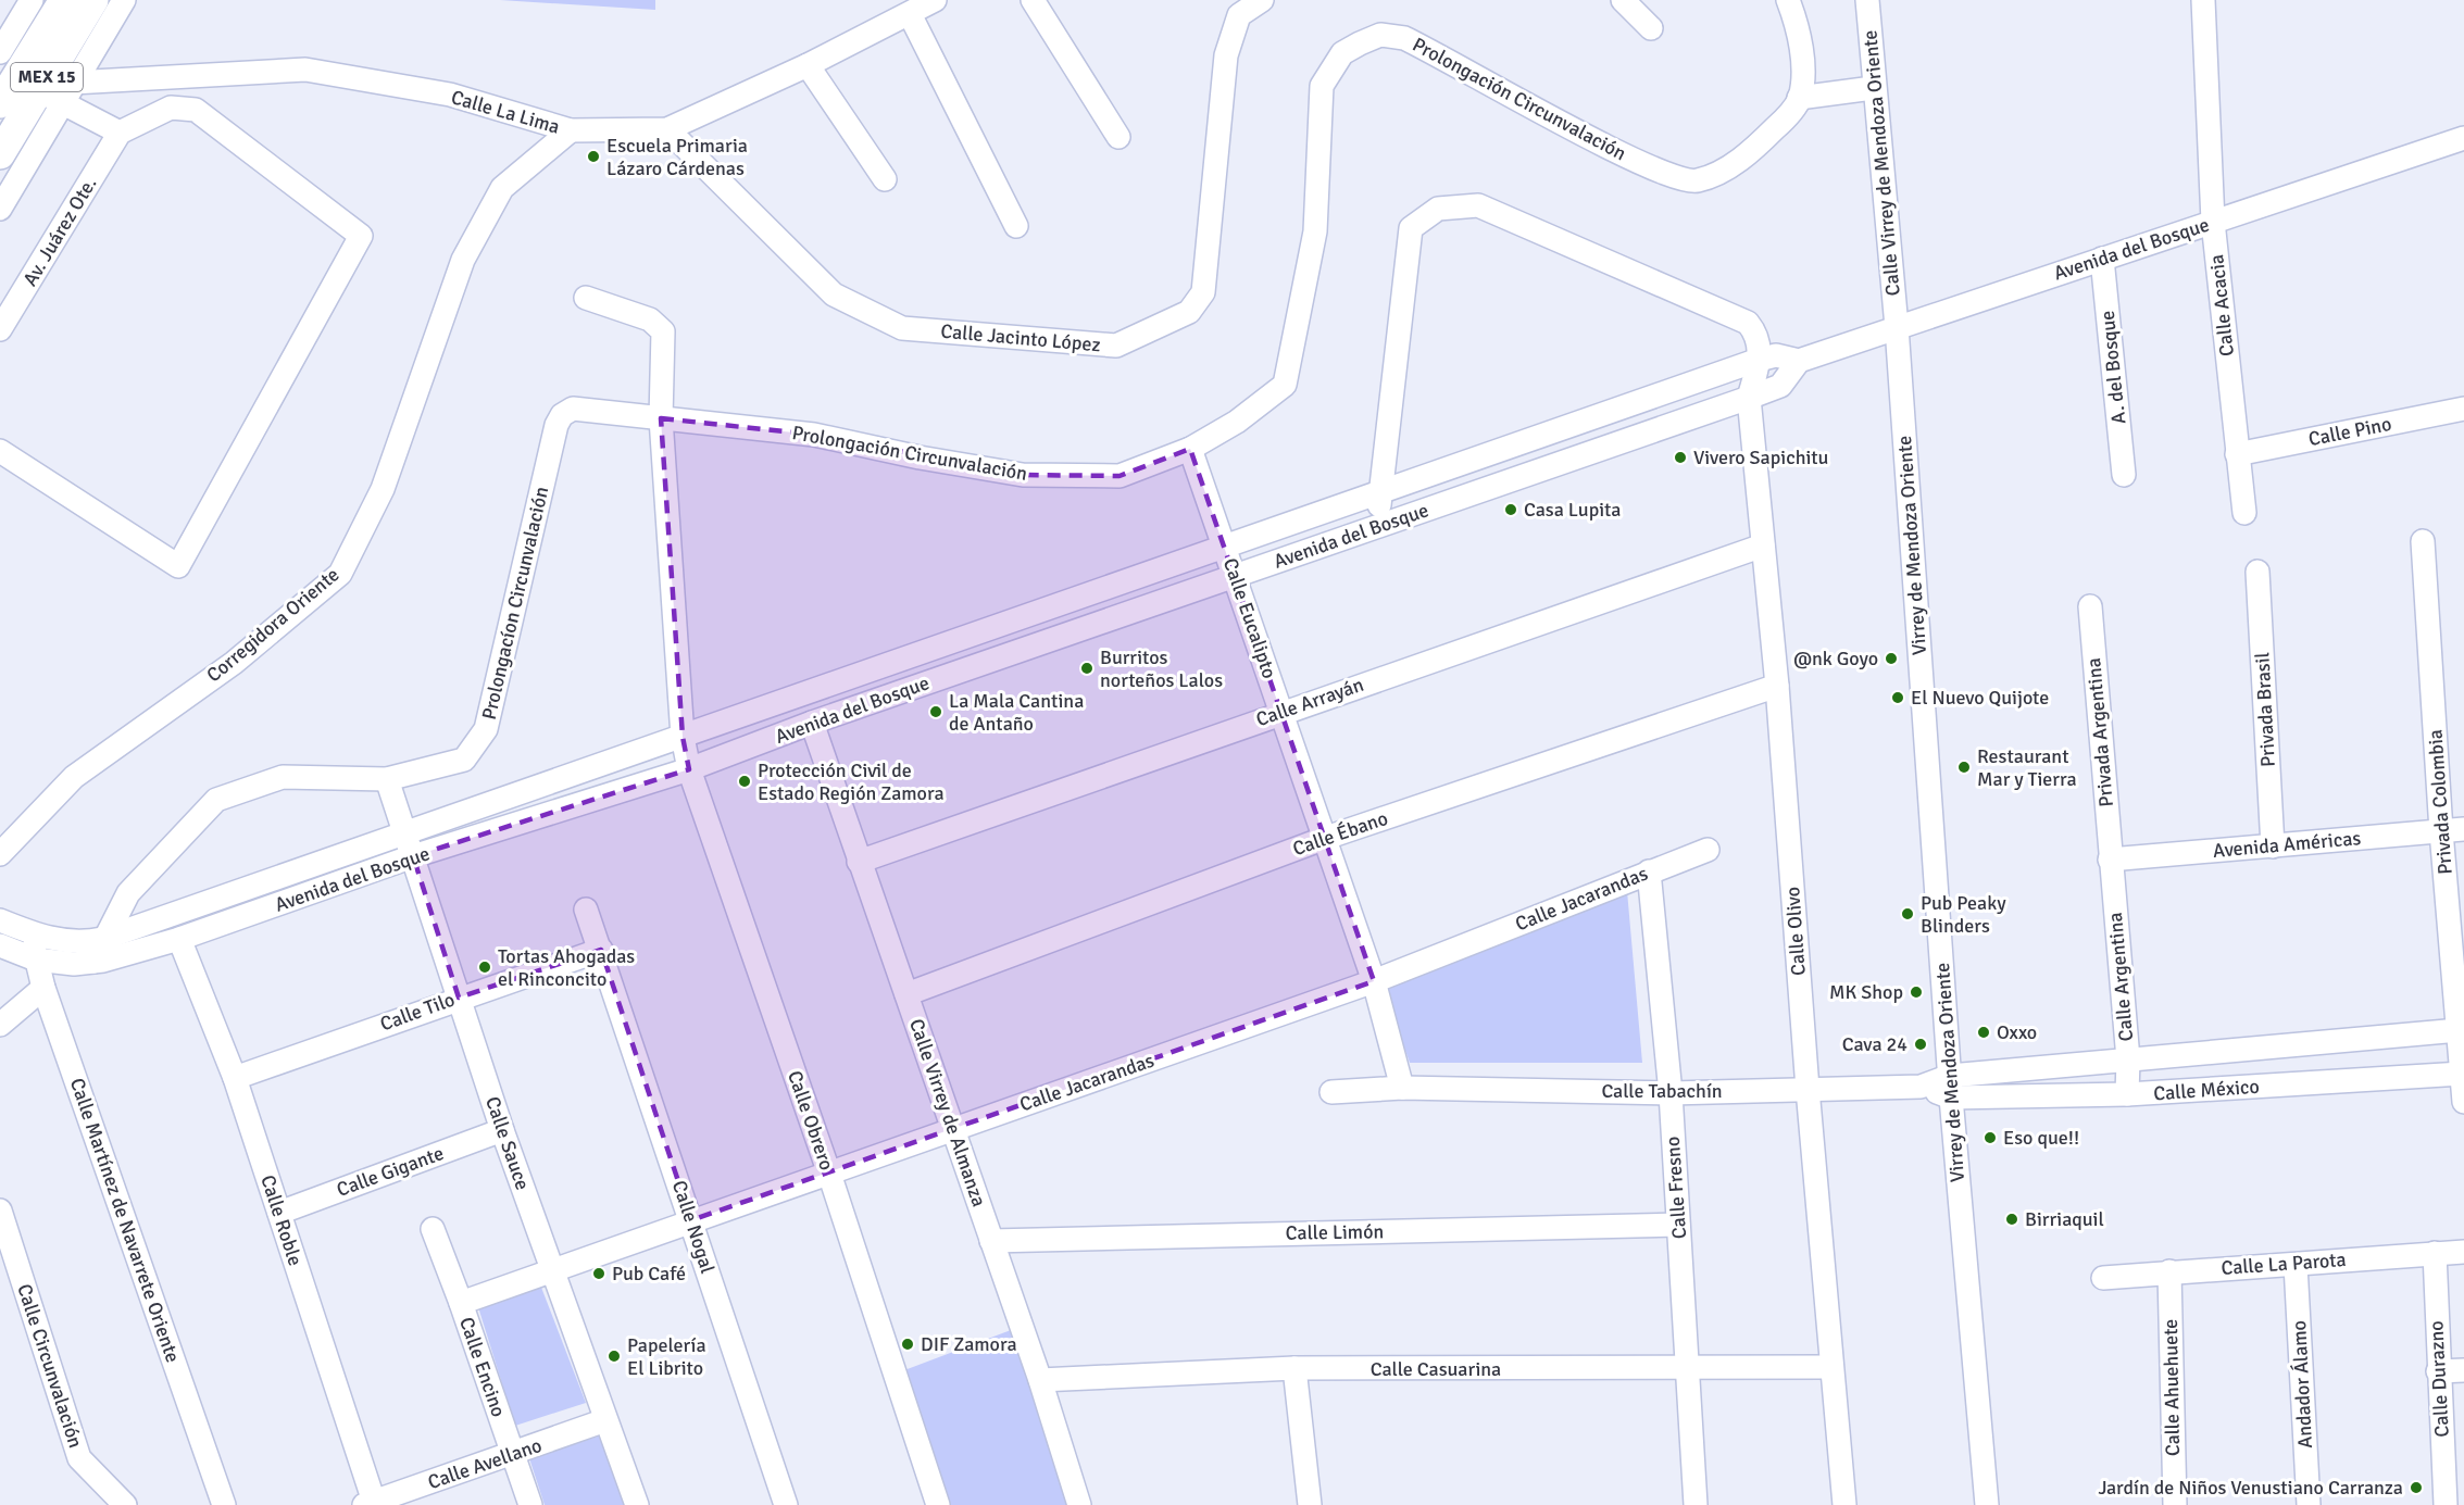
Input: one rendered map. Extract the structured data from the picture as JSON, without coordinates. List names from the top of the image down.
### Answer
{
  "streets": {
    "main road": ["MEX 15"],
    "street": [
      "Prolongación Circunvalación",
      "Calle La Lima",
      "Calle Virrey de Mendoza Oriente",
      "Av. Juárez Ote.",
      "Avenida del Bosque",
      "Calle Acacia",
      "Calle Jacinto López",
      "A. del Bosque",
      "Calle Pino",
      "Virrey de Mendoza Oriente",
      "Prolongacíon Circunvalación",
      "Calle Eucalipto",
      "Corregidora Oriente",
      "Calle Arrayán",
      "Privada Brasil",
      "Privada Argentina",
      "Privada Colombia",
      "Calle Ébano",
      "Avenida Américas",
      "Calle Jacarandas",
      "Calle Olivo",
      "Calle Argentina",
      "Calle Tilo",
      "Calle México",
      "Calle Tabachín",
      "Calle Virrey de Almanza",
      "Calle Obrero",
      "Calle Sauce",
      "Calle Gigante",
      "Calle Fresno",
      "Calle Martínez de Navarrete Oriente",
      "Calle Roble",
      "Calle Nogal",
      "Calle Limón",
      "Calle La Parota",
      "Calle Circunvalación",
      "Calle Encino",
      "Calle Casuarina",
      "Calle Durazno",
      "Andador Álamo",
      "Calle Ahuehuete",
      "Calle Avellano"
    ]
  },
  "crossings": [
    ["MEX 15", "Calle La Lima"],
    ["Prolongación Circunvalación", "Prolongacíon Circunvalación"],
    ["Prolongación Circunvalación", "Calle Eucalipto"],
    ["Prolongación Circunvalación", "Calle Obrero"],
    ["Calle La Lima", "Calle Jacinto López"],
    ["Calle La Lima", "Corregidora Oriente"],
    ["Calle Virrey de Mendoza Oriente", "Avenida del Bosque"],
    ["Calle Virrey de Mendoza Oriente", "Virrey de Mendoza Oriente"],
    ["Avenida del Bosque", "Calle Acacia"],
    ["Avenida del Bosque", "A. del Bosque"],
    ["Avenida del Bosque", "Virrey de Mendoza Oriente"],
    ["Avenida del Bosque", "Prolongacíon Circunvalación"],
    ["Avenida del Bosque", "Calle Eucalipto"],
    ["Avenida del Bosque", "Calle Olivo"],
    ["Avenida del Bosque", "Calle Virrey de Almanza"],
    ["Avenida del Bosque", "Calle Obrero"],
    ["Avenida del Bosque", "Calle Sauce"],
    ["Avenida del Bosque", "Calle Martínez de Navarrete Oriente"],
    ["Avenida del Bosque", "Calle Roble"],
    ["Calle Acacia", "Calle Pino"],
    ["Virrey de Mendoza Oriente", "Calle México"],
    ["Virrey de Mendoza Oriente", "Calle Tabachín"],
    ["Prolongacíon Circunvalación", "Calle Sauce"],
    ["Calle Eucalipto", "Calle Arrayán"],
    ["Calle Eucalipto", "Calle Ébano"],
    ["Calle Eucalipto", "Calle Jacarandas"],
    ["Calle Eucalipto", "Calle Tabachín"],
    ["Calle Arrayán", "Calle Olivo"],
    ["Calle Arrayán", "Calle Virrey de Almanza"],
    ["Privada Brasil", "Avenida Américas"],
    ["Privada Argentina", "Avenida Américas"],
    ["Privada Argentina", "Calle Argentina"],
    ["Privada Colombia", "Avenida Américas"],
    ["Privada Colombia", "Calle México"],
    ["Calle Ébano", "Calle Olivo"],
    ["Calle Ébano", "Calle Virrey de Almanza"],
    ["Avenida Américas", "Calle Argentina"],
    ["Calle Jacarandas", "Calle Virrey de Almanza"],
    ["Calle Jacarandas", "Calle Obrero"],
    ["Calle Jacarandas", "Calle Sauce"],
    ["Calle Jacarandas", "Calle Fresno"],
    ["Calle Jacarandas", "Calle Nogal"],
    ["Calle Jacarandas", "Calle Encino"],
    ["Calle Olivo", "Calle Tabachín"],
    ["Calle Olivo", "Calle Casuarina"],
    ["Calle Argentina", "Calle México"],
    ["Calle Tilo", "Calle Sauce"],
    ["Calle Tilo", "Calle Roble"],
    ["Calle Tilo", "Calle Nogal"],
    ["Calle México", "Calle Tabachín"],
    ["Calle Tabachín", "Calle Fresno"],
    ["Calle Virrey de Almanza", "Calle Limón"],
    ["Calle Virrey de Almanza", "Calle Casuarina"],
    ["Calle Sauce", "Calle Gigante"],
    ["Calle Sauce", "Calle Avellano"],
    ["Calle Gigante", "Calle Roble"],
    ["Calle Fresno", "Calle Limón"],
    ["Calle Fresno", "Calle Casuarina"],
    ["Calle Roble", "Calle Avellano"],
    ["Calle La Parota", "Calle Durazno"],
    ["Calle La Parota", "Andador Álamo"],
    ["Calle La Parota", "Calle Ahuehuete"],
    ["Calle Encino", "Calle Avellano"]
  ],
  "places": [
    "Escuela Primaria Lázaro Cárdenas",
    "Vivero Sapichitu",
    "Casa Lupita",
    "@nk Goyo",
    "Burritos norteños Lalos",
    "El Nuevo Quijote",
    "La Mala Cantina de Antaño",
    "Restaurant Mar y Tierra",
    "Protección Civil de Estado Región Zamora",
    "Pub Peaky Blinders",
    "Tortas Ahogadas el Rinconcito",
    "MK Shop",
    "Oxxo",
    "Cava 24",
    "Eso que!!",
    "Birriaquil",
    "Pub Café",
    "DIF Zamora",
    "Papelería El Librito",
    "Jardín de Niños Venustiano Carranza"
  ]
}
